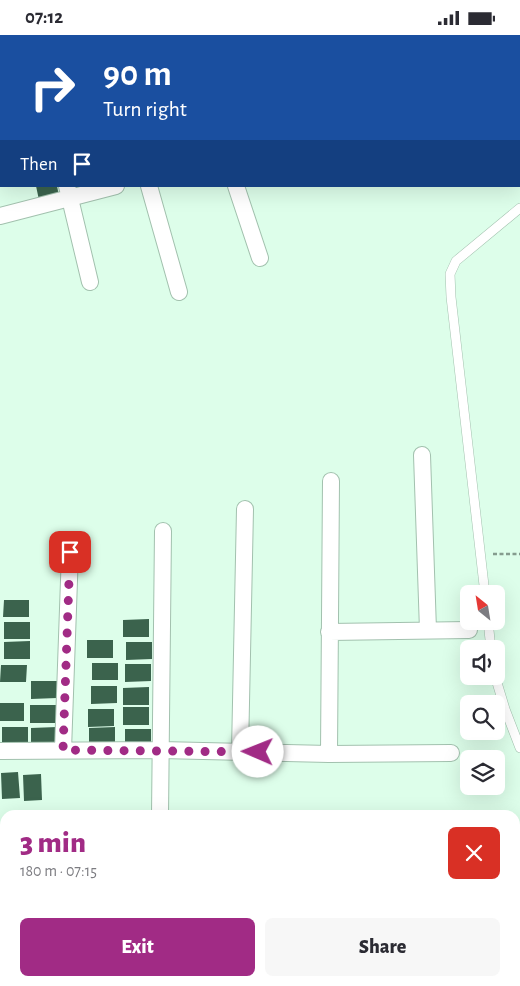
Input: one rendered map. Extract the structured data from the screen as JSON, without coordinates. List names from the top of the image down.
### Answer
{
  "north": "top left",
  "page": {
    "status": "07:12",
    "turn": ["90 m", "Turn right"],
    "then": "Then",
    "heading": ["3 min", "180 m · 07:15"],
    "buttons": ["Exit", "Share"]
  }
}
